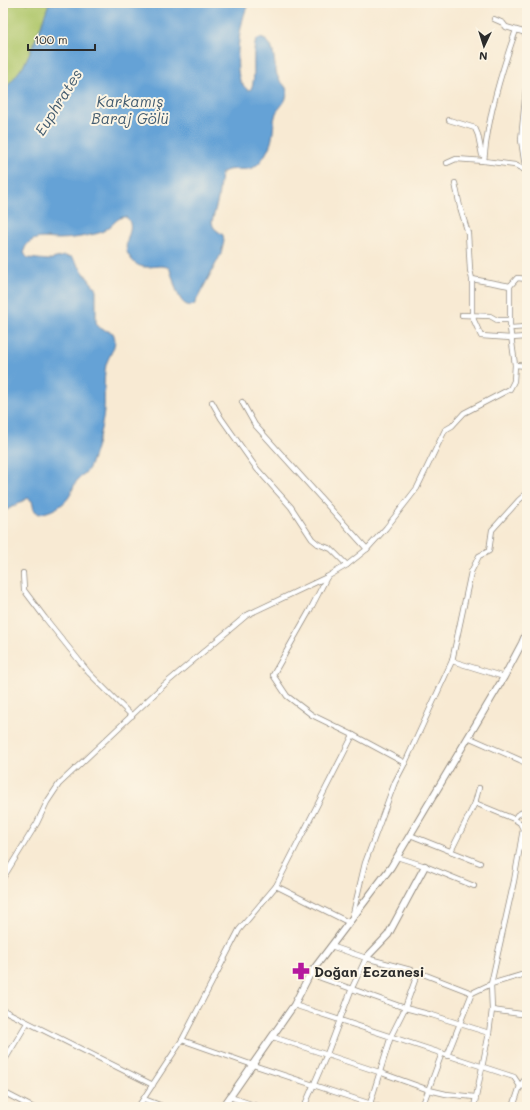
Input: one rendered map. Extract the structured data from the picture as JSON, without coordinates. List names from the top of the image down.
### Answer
{
  "water": ["Karkamış Baraj Gölü", "Euphrates"],
  "places": {
    "pharmacy": ["Doğan Eczanesi"]
  },
  "scale_bar": "100 m",
  "north": "bottom"
}
